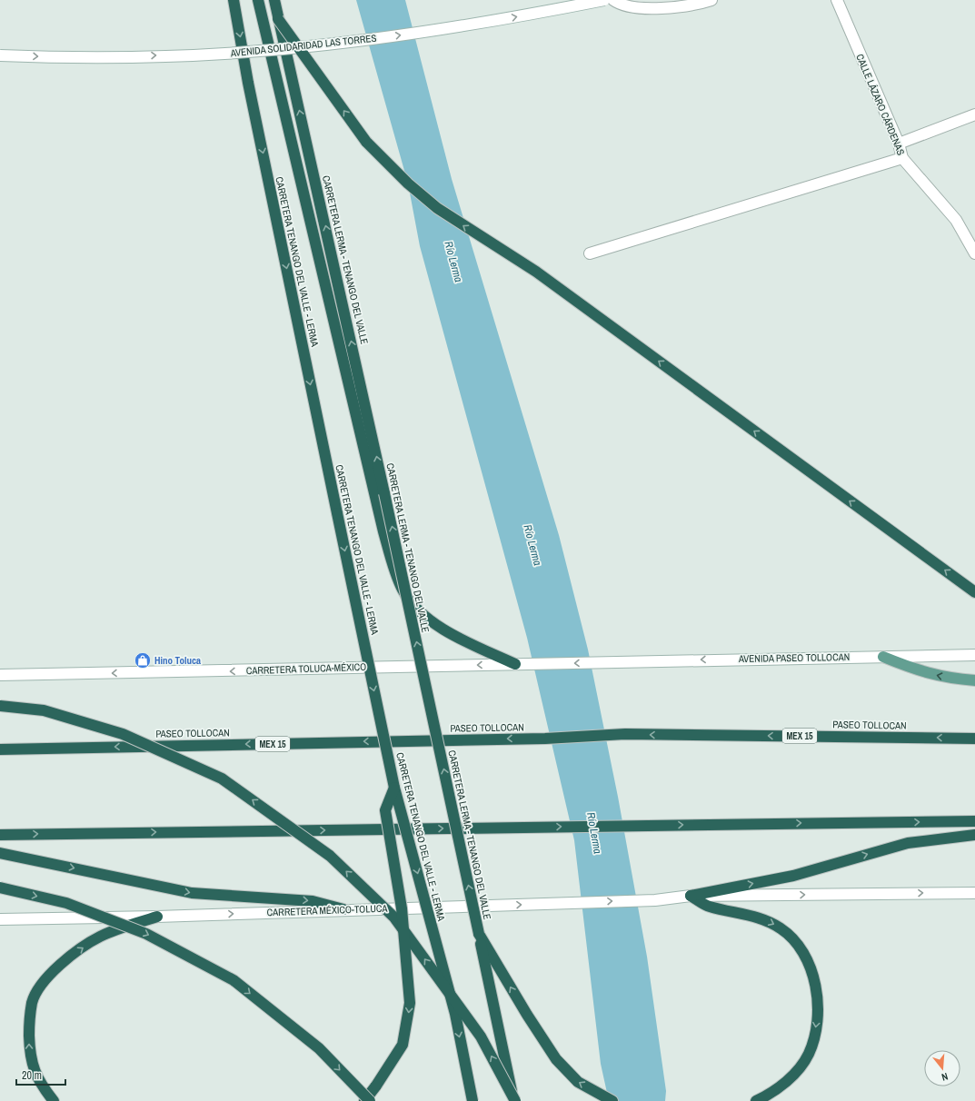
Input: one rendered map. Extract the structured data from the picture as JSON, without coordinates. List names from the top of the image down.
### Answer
{
  "streets": {
    "highway": [
      "CARRETERA LERMA - TENANGO DEL VALLE",
      "CARRETERA TENANGO DEL VALLE - LERMA",
      "PASEO TOLLOCAN",
      "MEX 15"
    ],
    "main road": [
      "AVENIDA SOLIDARIDAD LAS TORRES",
      "CALLE LÁZARO CÁRDENAS",
      "AVENIDA PASEO TOLLOCAN",
      "CARRETERA TOLUCA-MÉXICO",
      "CARRETERA MÉXICO-TOLUCA"
    ]
  },
  "crossings": [
    ["AVENIDA PASEO TOLLOCAN", "CARRETERA TOLUCA-MÉXICO"]
  ],
  "one_way": [
    "AVENIDA SOLIDARIDAD LAS TORRES",
    "AVENIDA PASEO TOLLOCAN",
    "CARRETERA TOLUCA-MÉXICO",
    "CARRETERA MÉXICO-TOLUCA"
  ],
  "water": ["Río Lerma"],
  "places": {
    "shop": ["Hino Toluca"]
  },
  "scale_bar": "20 m",
  "north": "bottom"
}
